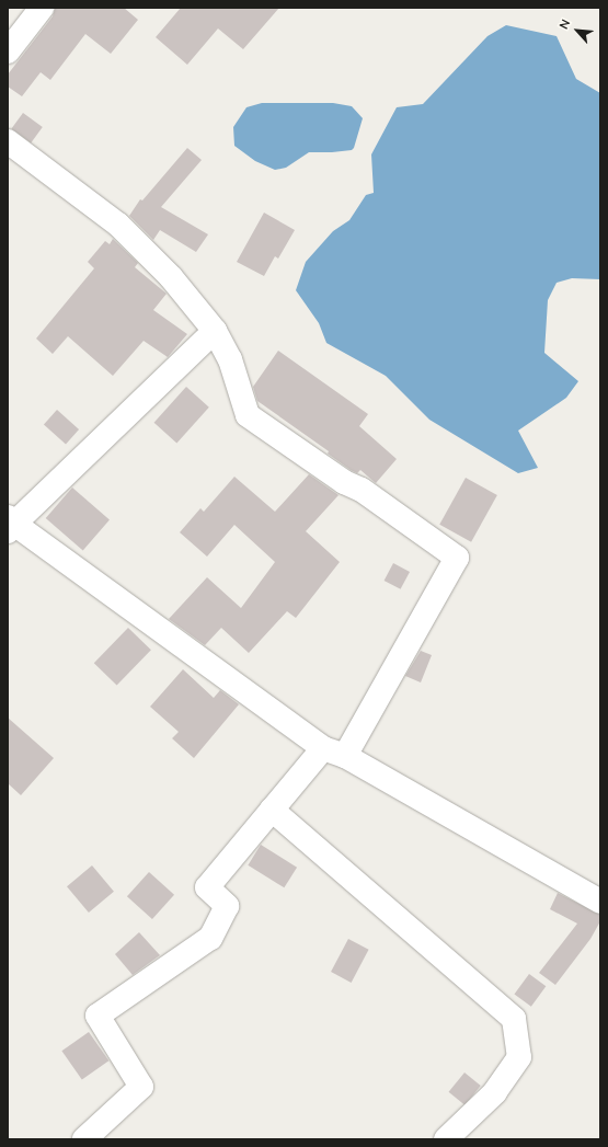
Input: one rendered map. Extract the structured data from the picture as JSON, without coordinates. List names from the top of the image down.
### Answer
{
  "north": "top left"
}
